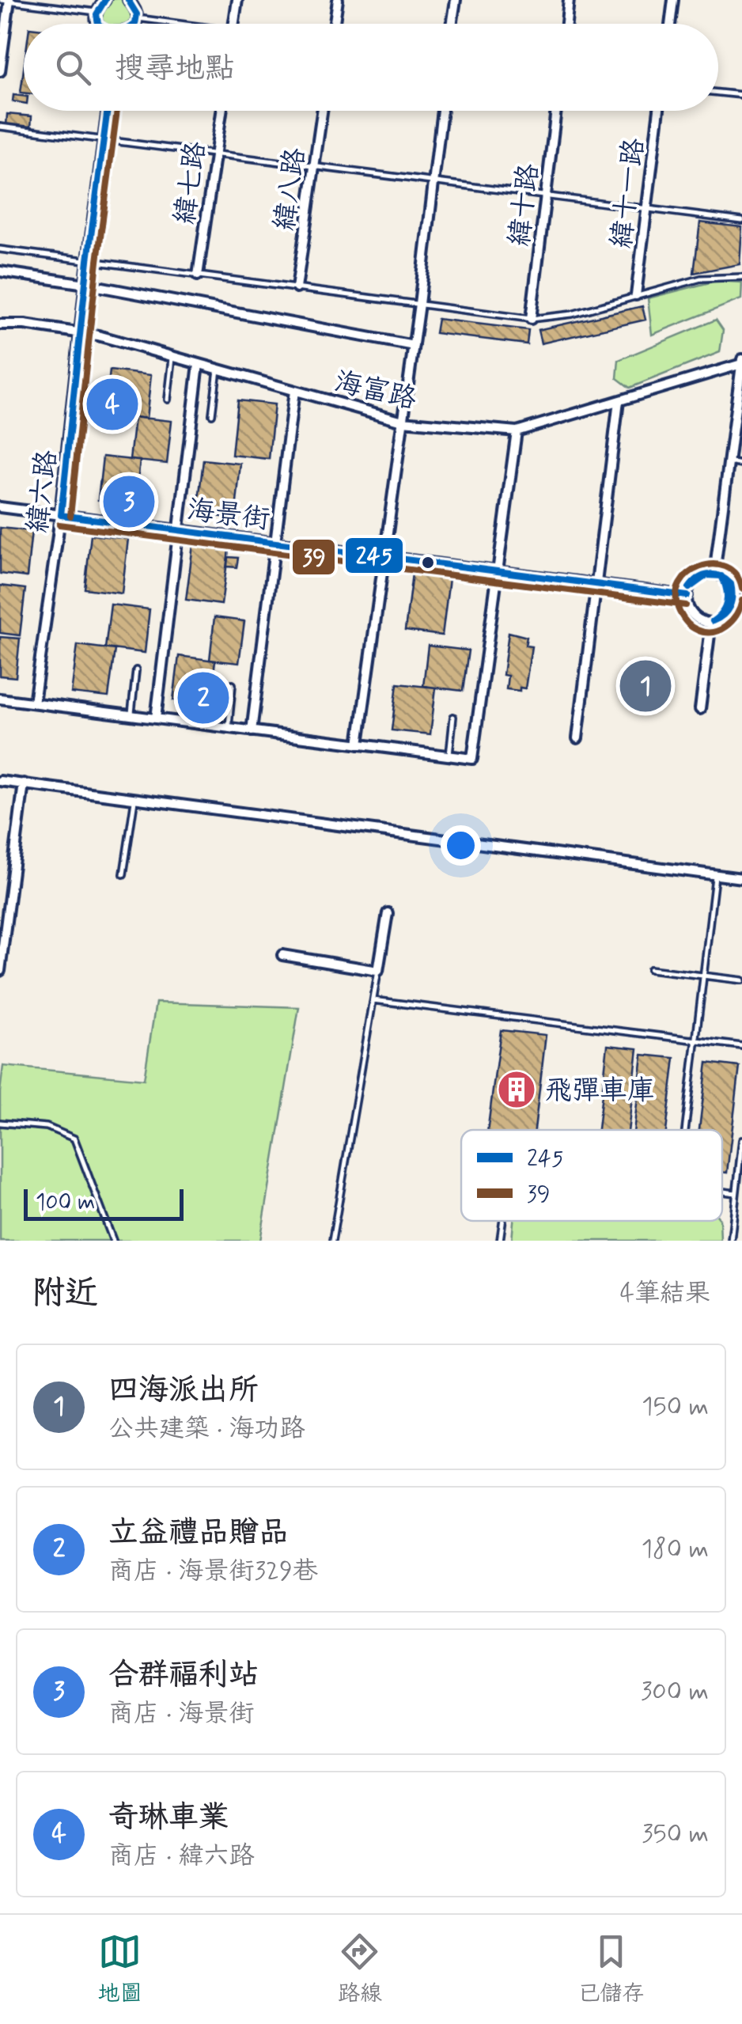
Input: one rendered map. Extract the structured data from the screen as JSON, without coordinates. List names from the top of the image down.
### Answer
{
  "streets": {
    "street": [
      "緯七路",
      "緯八路",
      "緯十一路",
      "緯十路",
      "海富路",
      "緯六路",
      "海景街"
    ]
  },
  "crossings": [
    ["海富路", "緯六路"],
    ["緯六路", "海景街"]
  ],
  "places": {
    "building": ["飛彈車庫"]
  },
  "lines": ["transit line 245", "transit line 39"],
  "legend": ["245", "39"],
  "scale_bar": "100 m",
  "page": {
    "search": "搜尋地點",
    "pins": [
      "4",
      "3",
      "1",
      "2"
    ],
    "scale": "100 m",
    "heading": ["附近", "4筆結果"],
    "list": [
      {
        "mark": "1",
        "name": "四海派出所",
        "note": "公共建築 · 海功路",
        "value": "150 m"
      },
      {
        "mark": "2",
        "name": "立益禮品贈品",
        "note": "商店 · 海景街329巷",
        "value": "180 m"
      },
      {
        "mark": "3",
        "name": "合群福利站",
        "note": "商店 · 海景街",
        "value": "300 m"
      },
      {
        "mark": "4",
        "name": "奇琳車業",
        "note": "商店 · 緯六路",
        "value": "350 m"
      }
    ],
    "nav": ["地圖", "路線", "已儲存"]
  }
}
